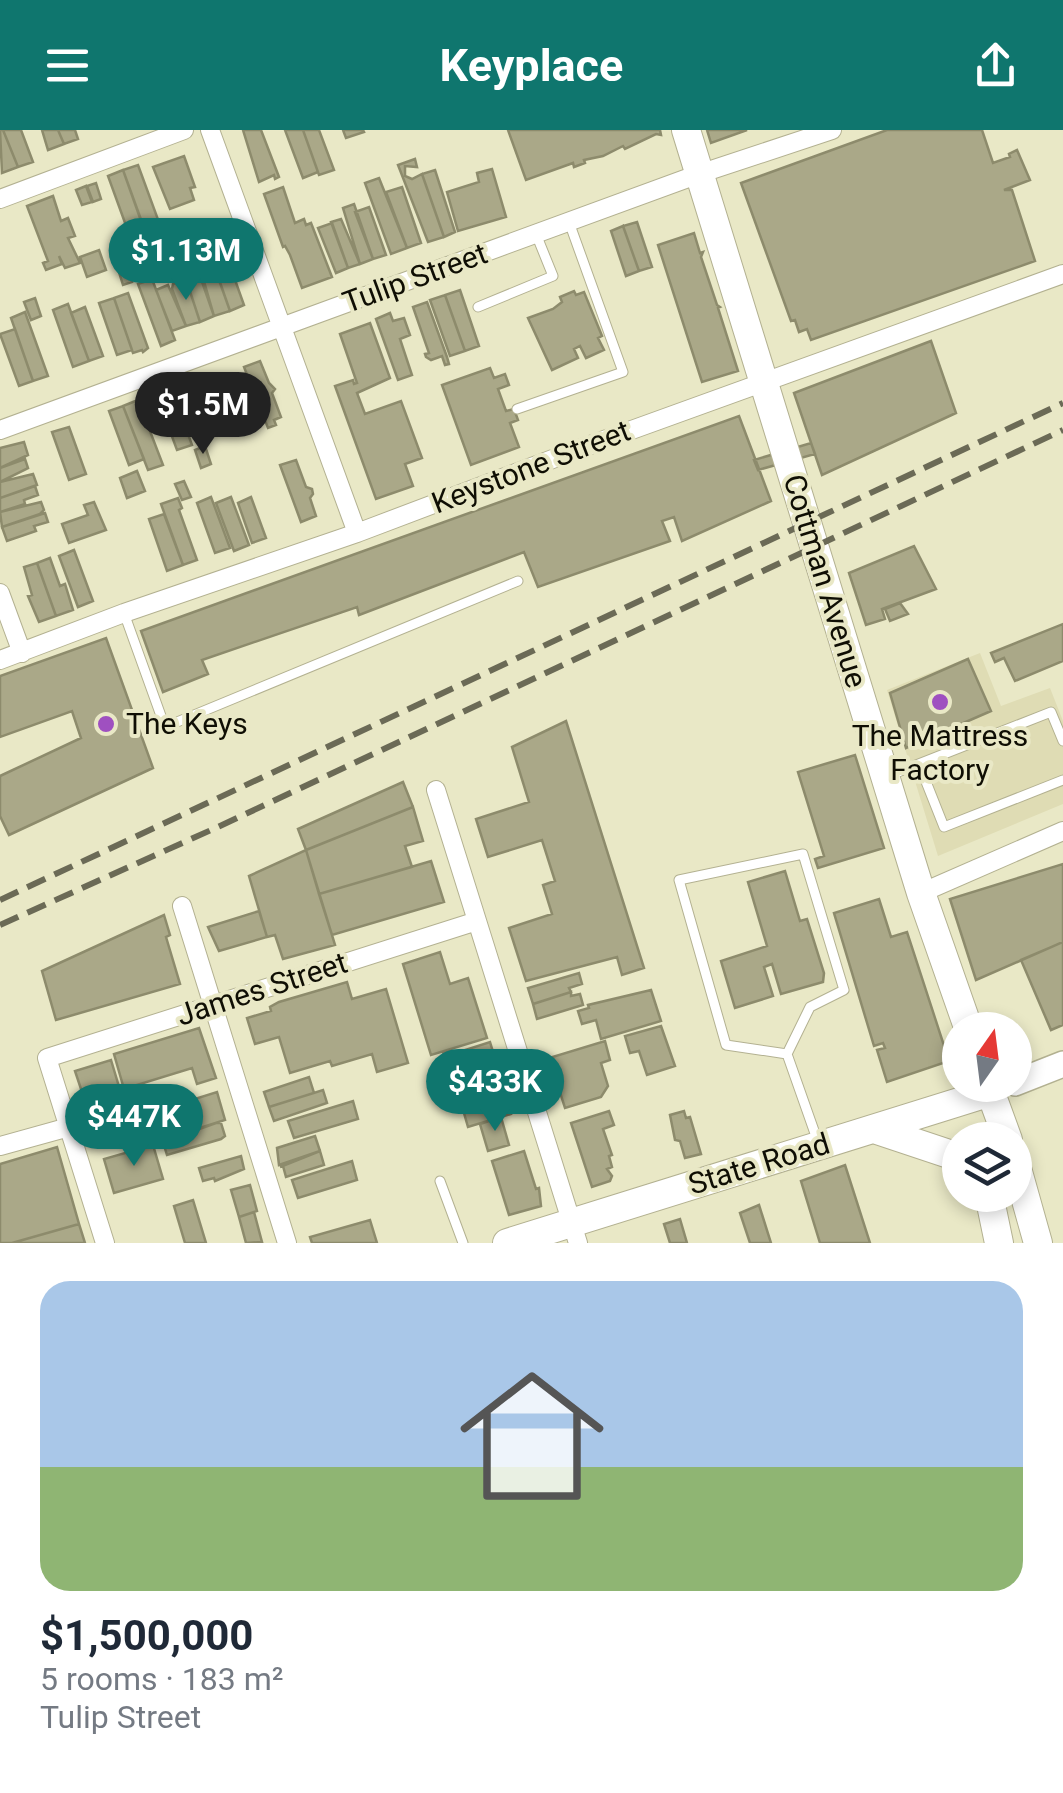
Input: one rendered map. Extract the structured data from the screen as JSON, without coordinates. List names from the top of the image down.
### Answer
{
  "streets": {
    "main road": ["Cottman Avenue", "State Road"],
    "street": ["Tulip Street", "Keystone Street", "James Street"]
  },
  "crossings": [
    ["Tulip Street", "Cottman Avenue"],
    ["Keystone Street", "Cottman Avenue"]
  ],
  "places": ["The Mattress Factory", "The Keys"],
  "north": "top",
  "page": {
    "header": "Keyplace",
    "price": [
      "$1.13M",
      "$1.5M",
      "$433K",
      "$447K"
    ],
    "list": [
      {
        "name": "$1,500,000",
        "note": "5 rooms · 183 m² · Tulip Street"
      }
    ]
  }
}
